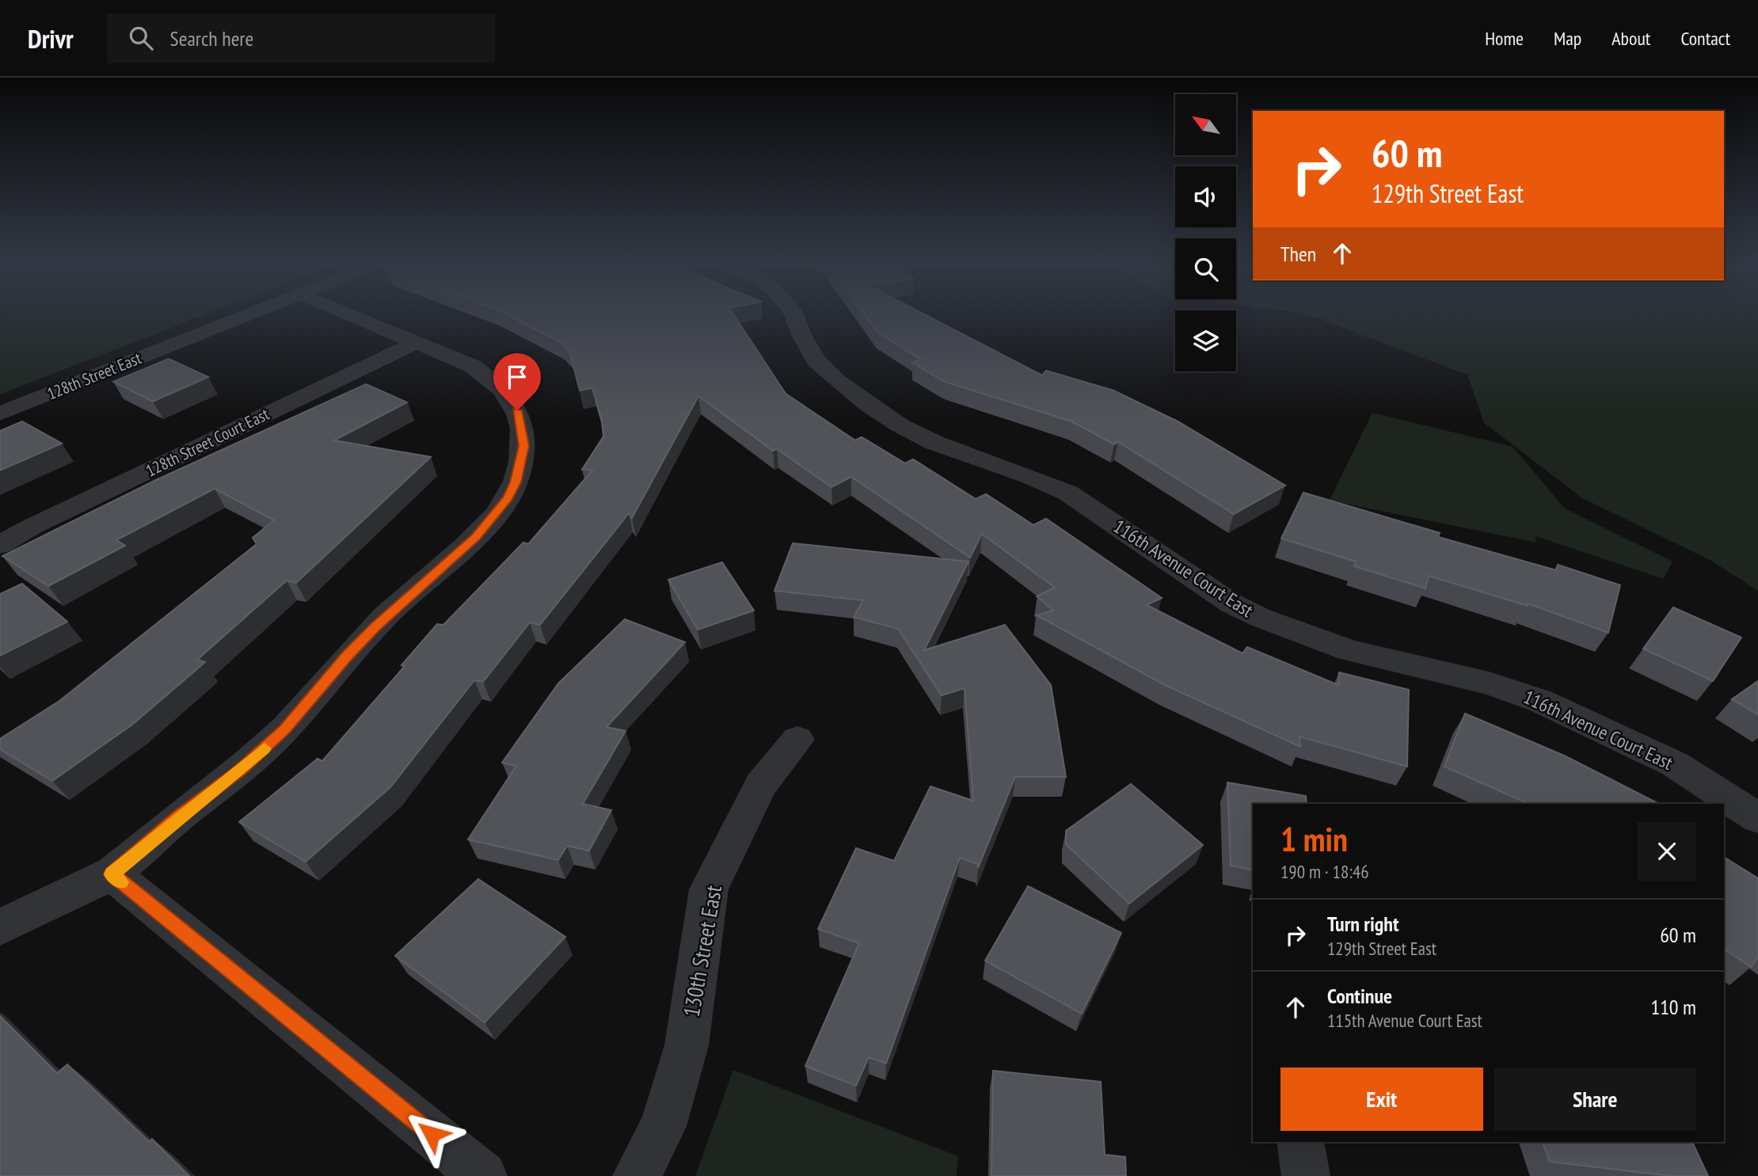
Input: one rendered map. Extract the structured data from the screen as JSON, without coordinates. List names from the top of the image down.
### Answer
{
  "streets": {
    "street": [
      "128th Street East",
      "128th Street Court East",
      "116th Avenue Court East",
      "130th Street East"
    ]
  },
  "north": "top left",
  "page": {
    "header": "Drivr",
    "search": "Search here",
    "nav": [
      "Home",
      "Map",
      "About",
      "Contact"
    ],
    "turn": ["60 m", "129th Street East"],
    "then": "Then",
    "heading": ["1 min", "190 m · 18:46"],
    "list": [
      {
        "name": "Turn right",
        "note": "129th Street East",
        "value": "60 m"
      },
      {
        "name": "Continue",
        "note": "115th Avenue Court East",
        "value": "110 m"
      }
    ],
    "buttons": ["Exit", "Share"]
  }
}
